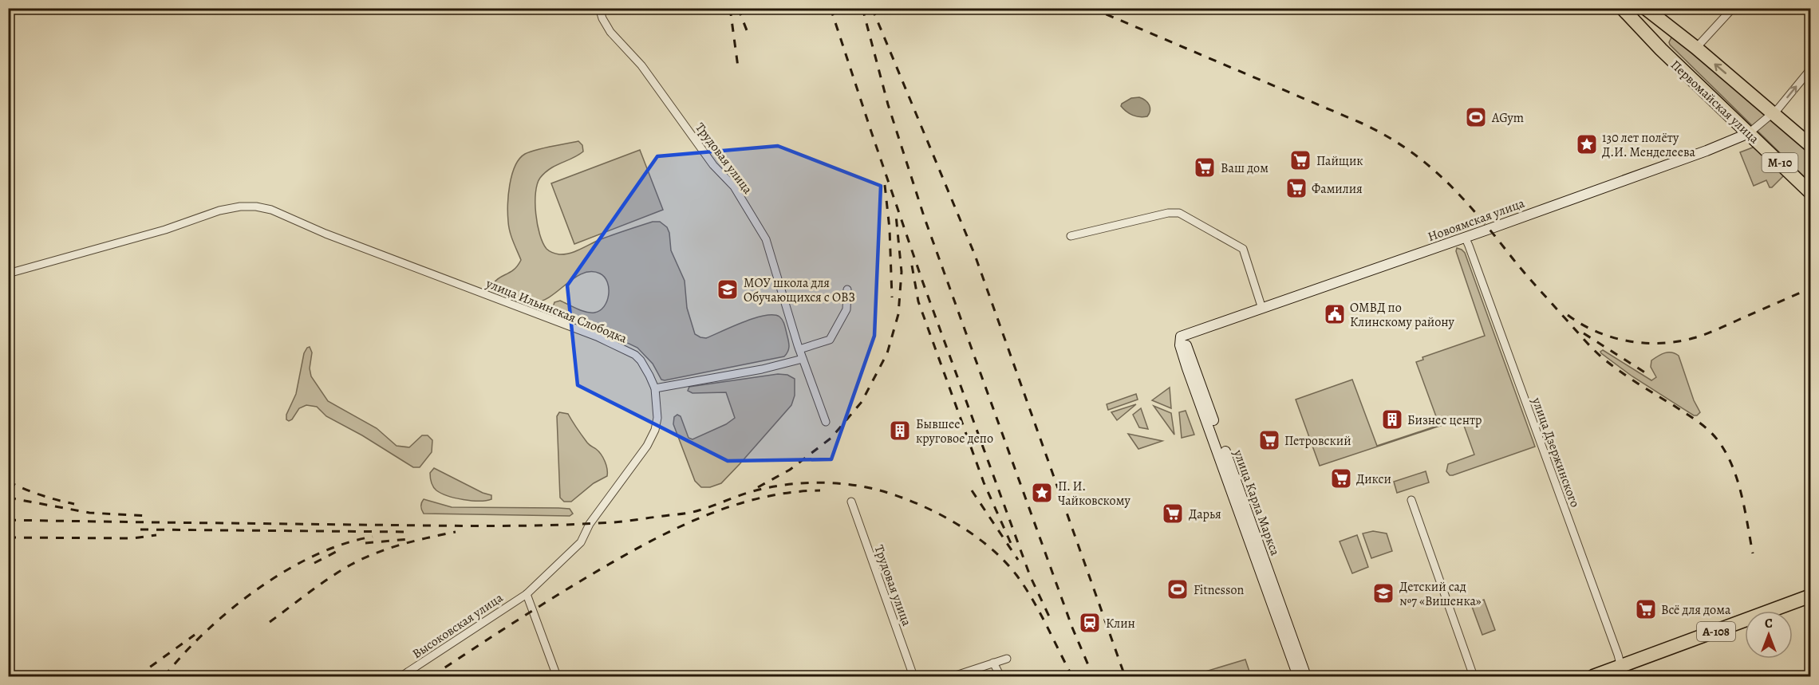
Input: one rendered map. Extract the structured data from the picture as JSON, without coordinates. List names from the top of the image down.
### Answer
{
  "streets": {
    "highway": ["Первомайская улица", "М-10", "А-108"],
    "street": [
      "Трудовая улица",
      "Новоямская улица",
      "улица Ильинская Слободка",
      "улица Дзержинского",
      "улица Карла Маркса",
      "Высоковская улица"
    ]
  },
  "crossings": [
    ["Первомайская улица", "Новоямская улица"],
    ["Новоямская улица", "улица Дзержинского"],
    ["Новоямская улица", "улица Карла Маркса"],
    ["улица Ильинская Слободка", "Высоковская улица"],
    ["улица Дзержинского", "А-108"]
  ],
  "places": {
    "sports": ["AGym", "Fitnesson"],
    "place": ["130 лет полёту Д.И. Менделеева", "П. И. Чайковскому"],
    "supermarket": [
      "Пайщик",
      "Ваш дом",
      "Фамилия",
      "Петровский",
      "Дикси",
      "Дарья",
      "Всё для дома"
    ],
    "school or university": ["МОУ школа для Обучающихся с ОВЗ", "Детский сад №7 «Вишенка»"],
    "public building": ["ОМВД по Клинскому району"],
    "building": ["Бизнес центр", "Бывшее круговое депо"],
    "station": ["Клин"]
  },
  "north": "top"
}
